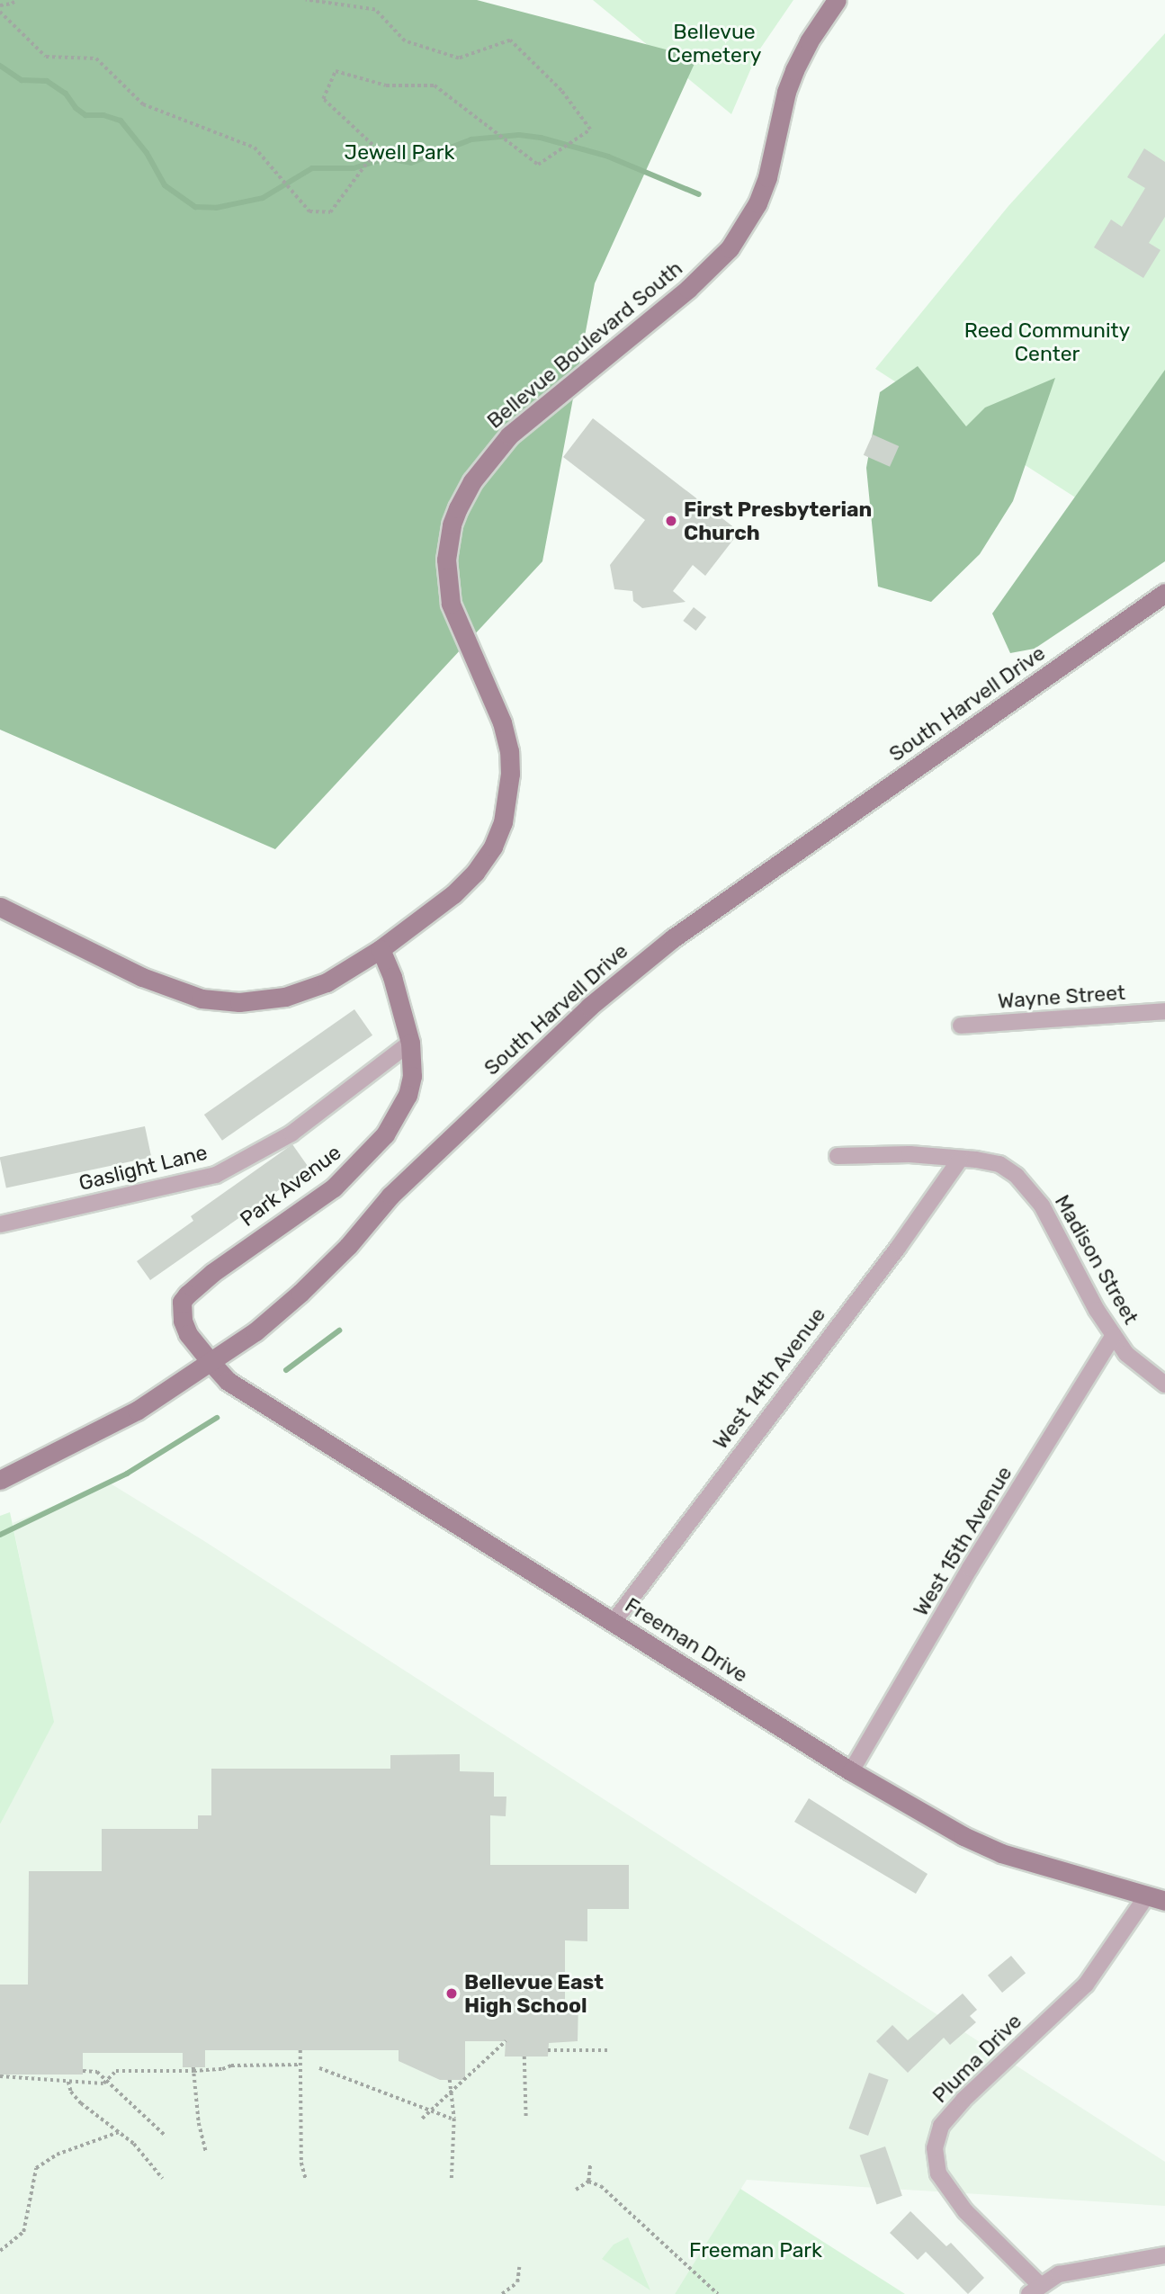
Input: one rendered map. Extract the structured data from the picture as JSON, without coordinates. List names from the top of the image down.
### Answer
{
  "streets": {
    "street": [
      "Bellevue Boulevard South",
      "South Harvell Drive",
      "Wayne Street",
      "Gaslight Lane",
      "Park Avenue",
      "Madison Street",
      "West 14th Avenue",
      "West 15th Avenue",
      "Freeman Drive",
      "Pluma Drive"
    ]
  },
  "crossings": [
    ["Bellevue Boulevard South", "Park Avenue"],
    ["South Harvell Drive", "Park Avenue"],
    ["South Harvell Drive", "Freeman Drive"],
    ["Gaslight Lane", "Park Avenue"],
    ["Park Avenue", "Freeman Drive"],
    ["Madison Street", "West 14th Avenue"],
    ["Madison Street", "West 15th Avenue"],
    ["West 14th Avenue", "Freeman Drive"],
    ["West 15th Avenue", "Freeman Drive"],
    ["Freeman Drive", "Pluma Drive"]
  ],
  "parks": [
    "Bellevue Cemetery",
    "Jewell Park",
    "Reed Community Center",
    "Freeman Park"
  ],
  "places": ["First Presbyterian Church", "Bellevue East High School"]
}
